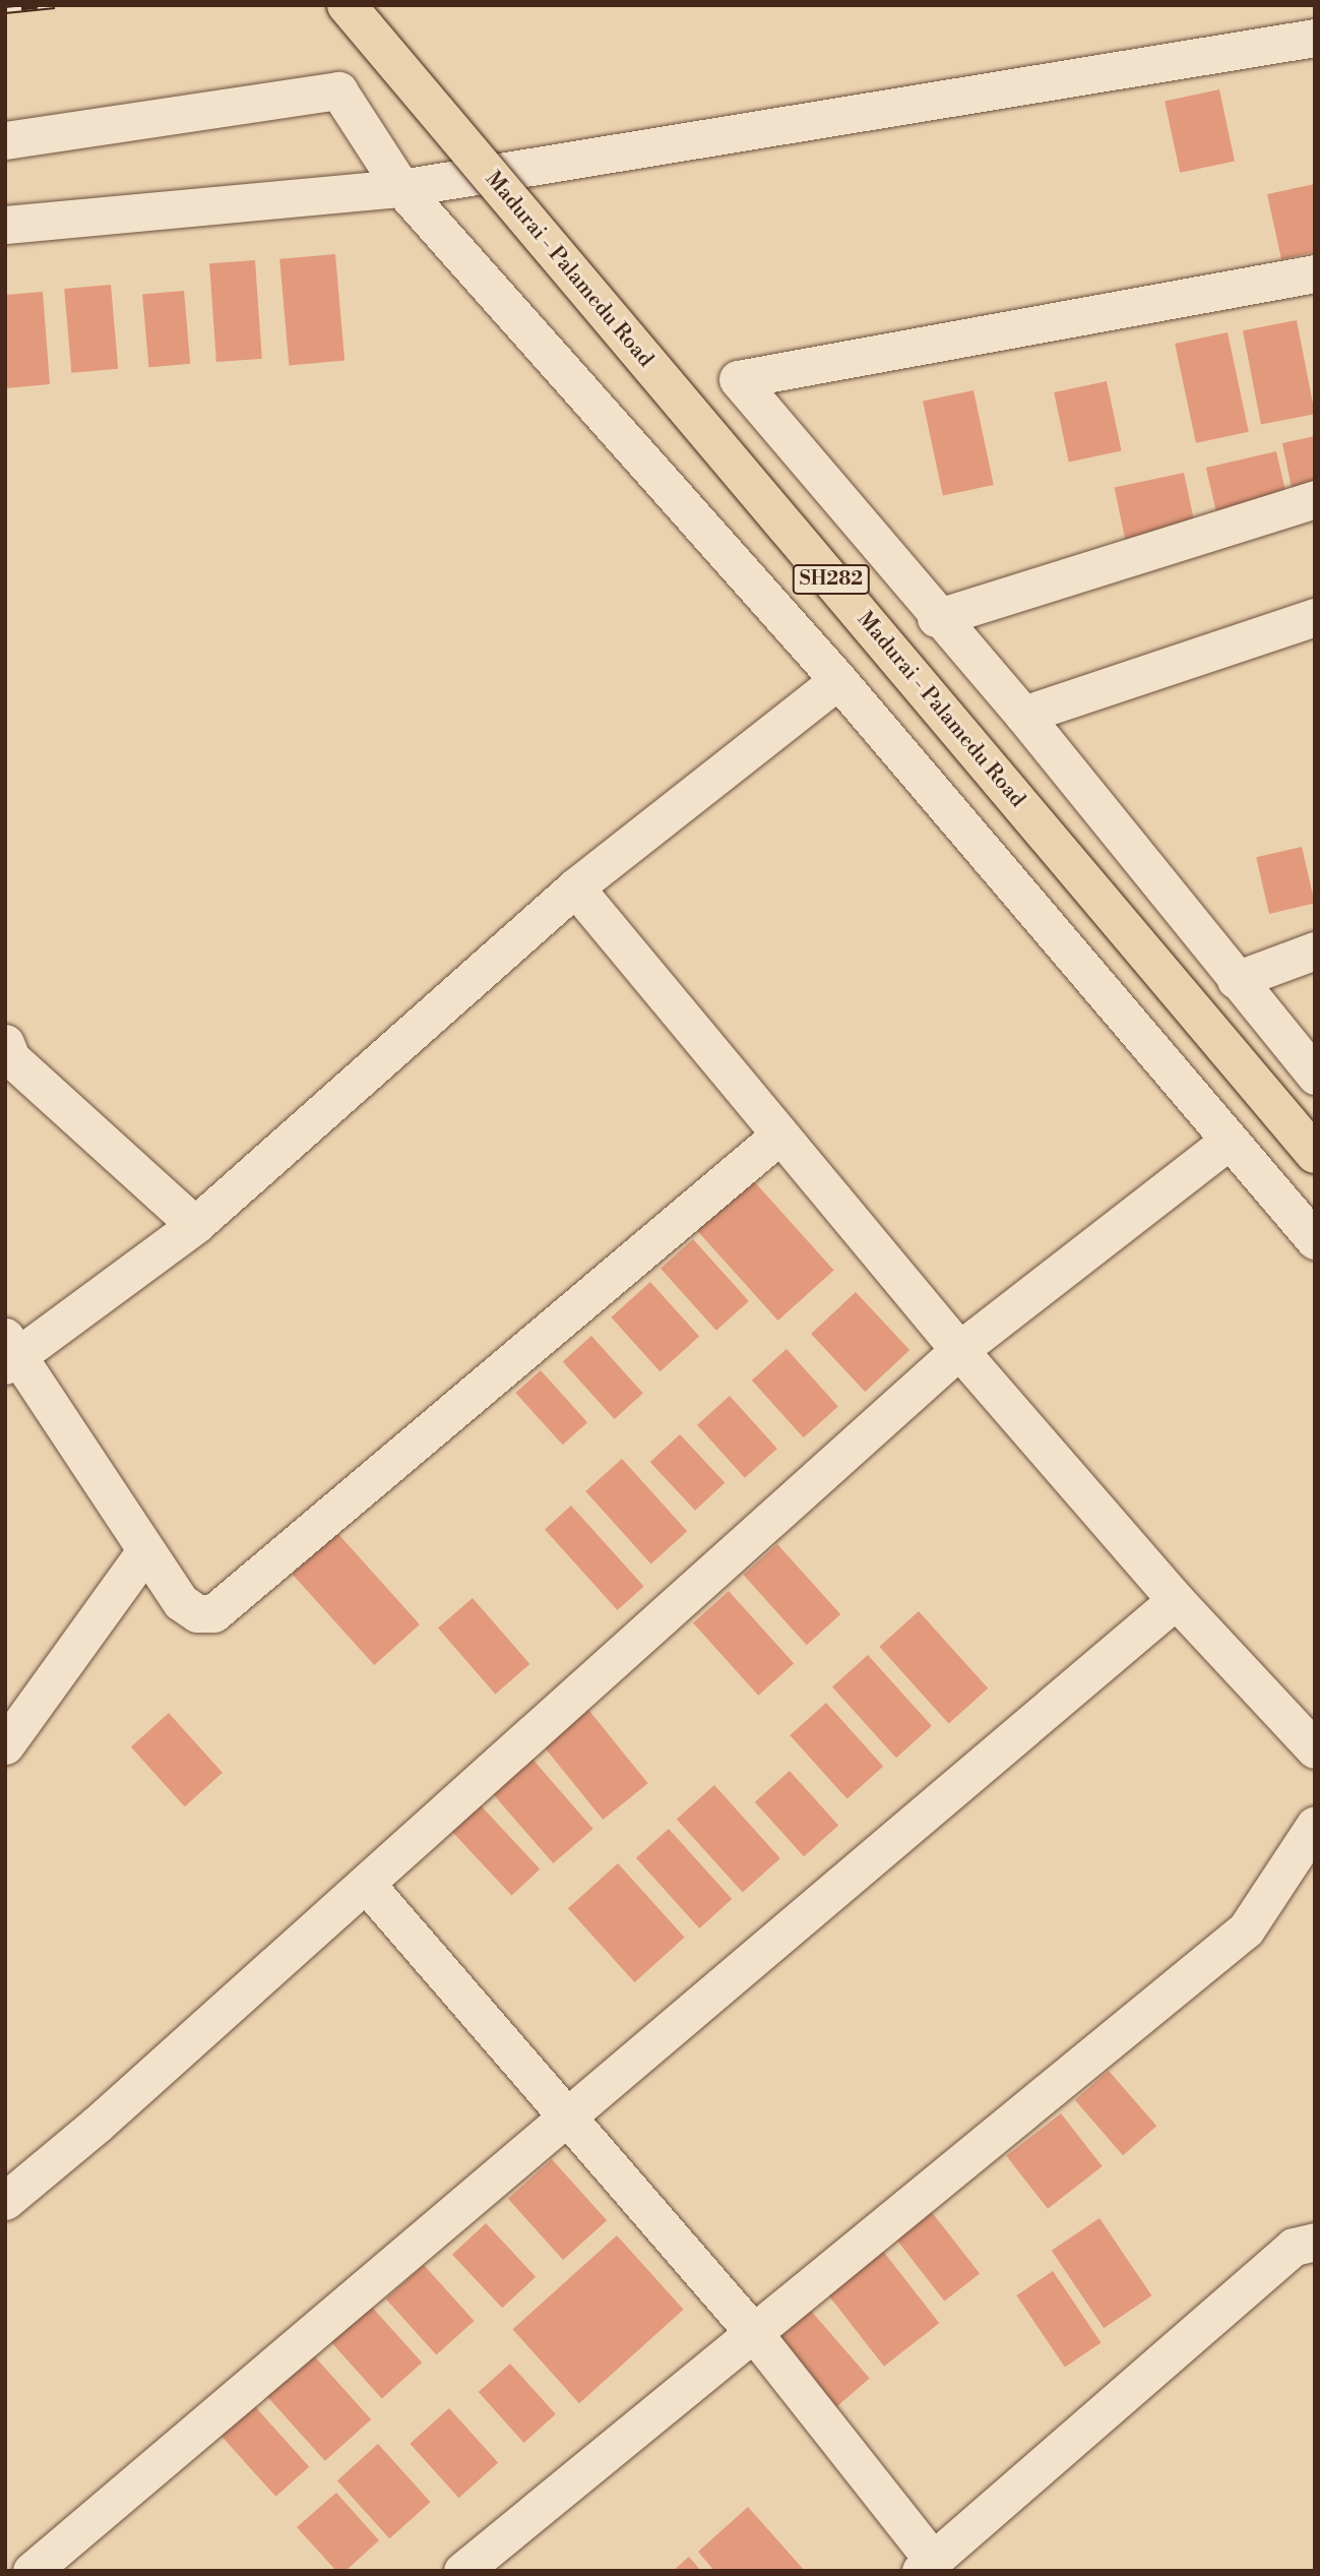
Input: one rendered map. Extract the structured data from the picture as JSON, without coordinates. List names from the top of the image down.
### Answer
{
  "streets": {
    "main road": ["Madurai - Palamedu Road", "SH282"]
  }
}
